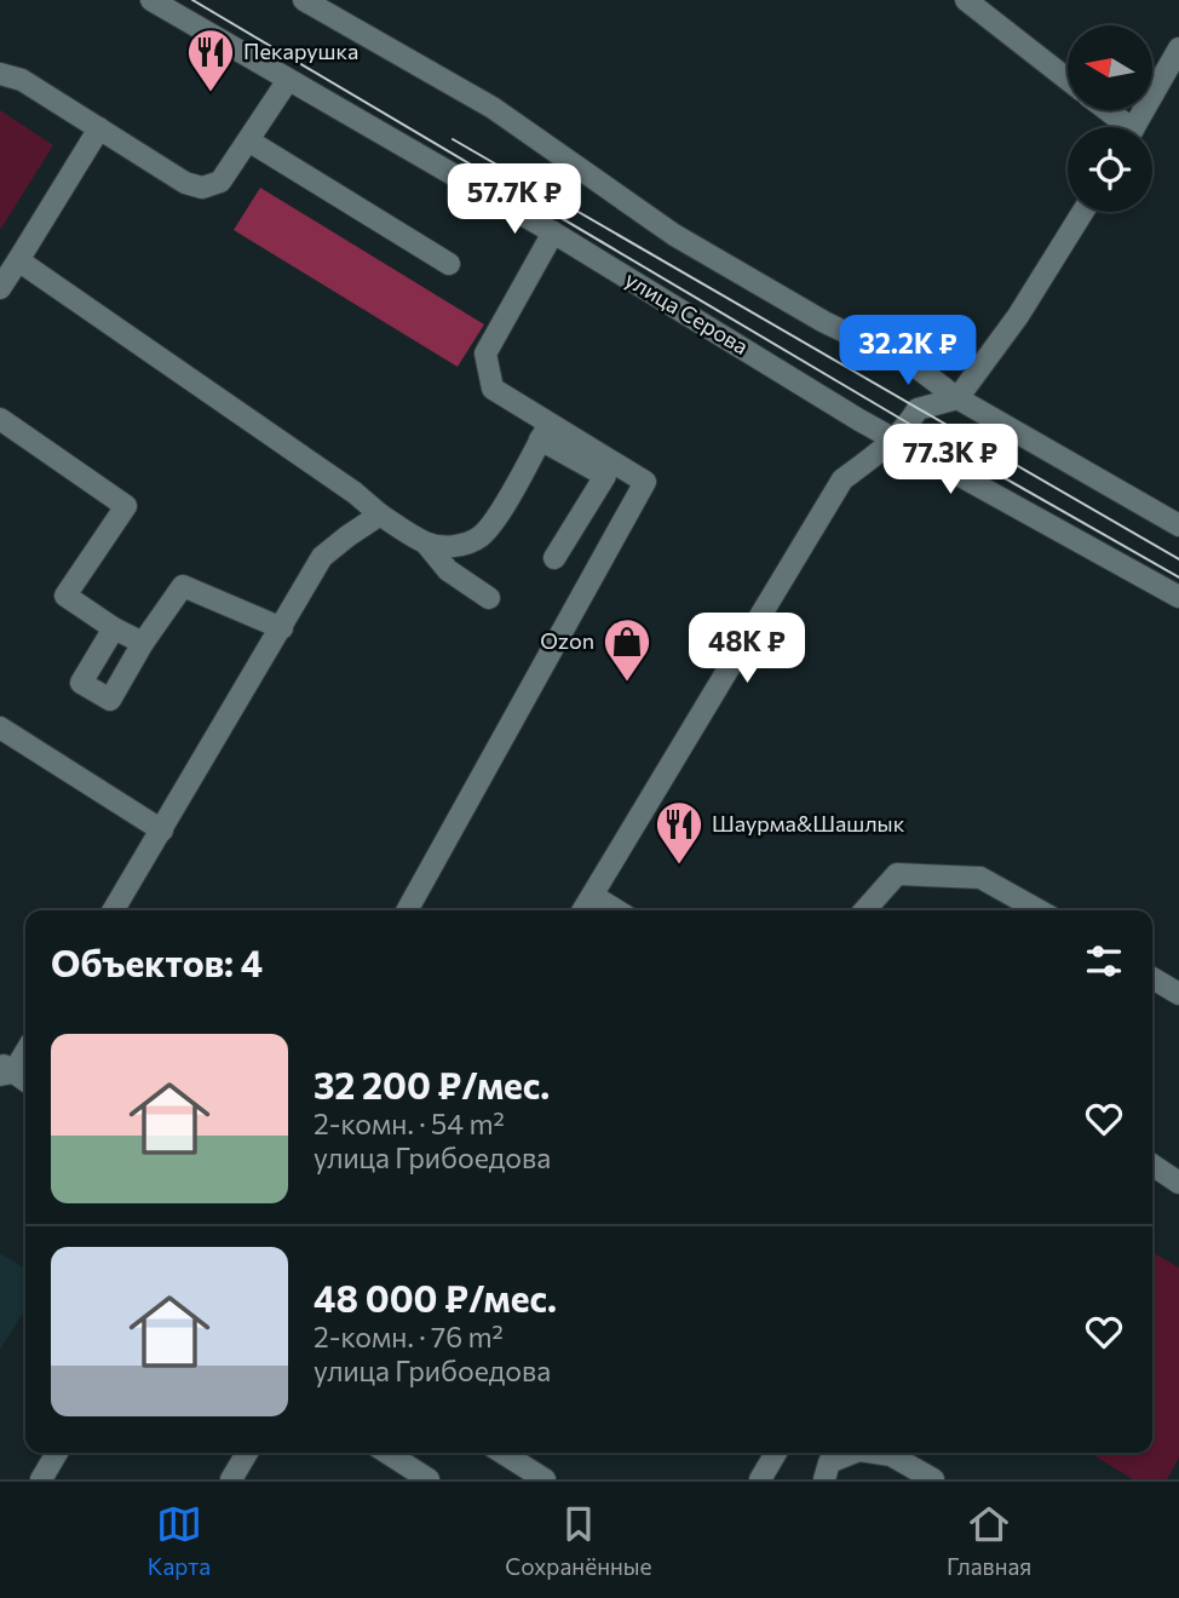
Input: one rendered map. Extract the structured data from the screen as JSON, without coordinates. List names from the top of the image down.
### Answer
{
  "streets": {
    "street": ["улица Серова"]
  },
  "places": {
    "restaurant": ["Пекарушка", "Шаурма&Шашлык"],
    "shop": ["Ozon"]
  },
  "north": "left",
  "page": {
    "price": [
      "57.7K ₽",
      "32.2K ₽",
      "77.3K ₽",
      "48K ₽"
    ],
    "heading": "Объектов: 4",
    "list": [
      {
        "name": "32 200 ₽/мес.",
        "note": "2-комн. · 54 m² · улица Грибоедова"
      },
      {
        "name": "48 000 ₽/мес.",
        "note": "2-комн. · 76 m² · улица Грибоедова"
      }
    ],
    "tabs": ["Карта", "Сохранённые", "Главная"]
  }
}
